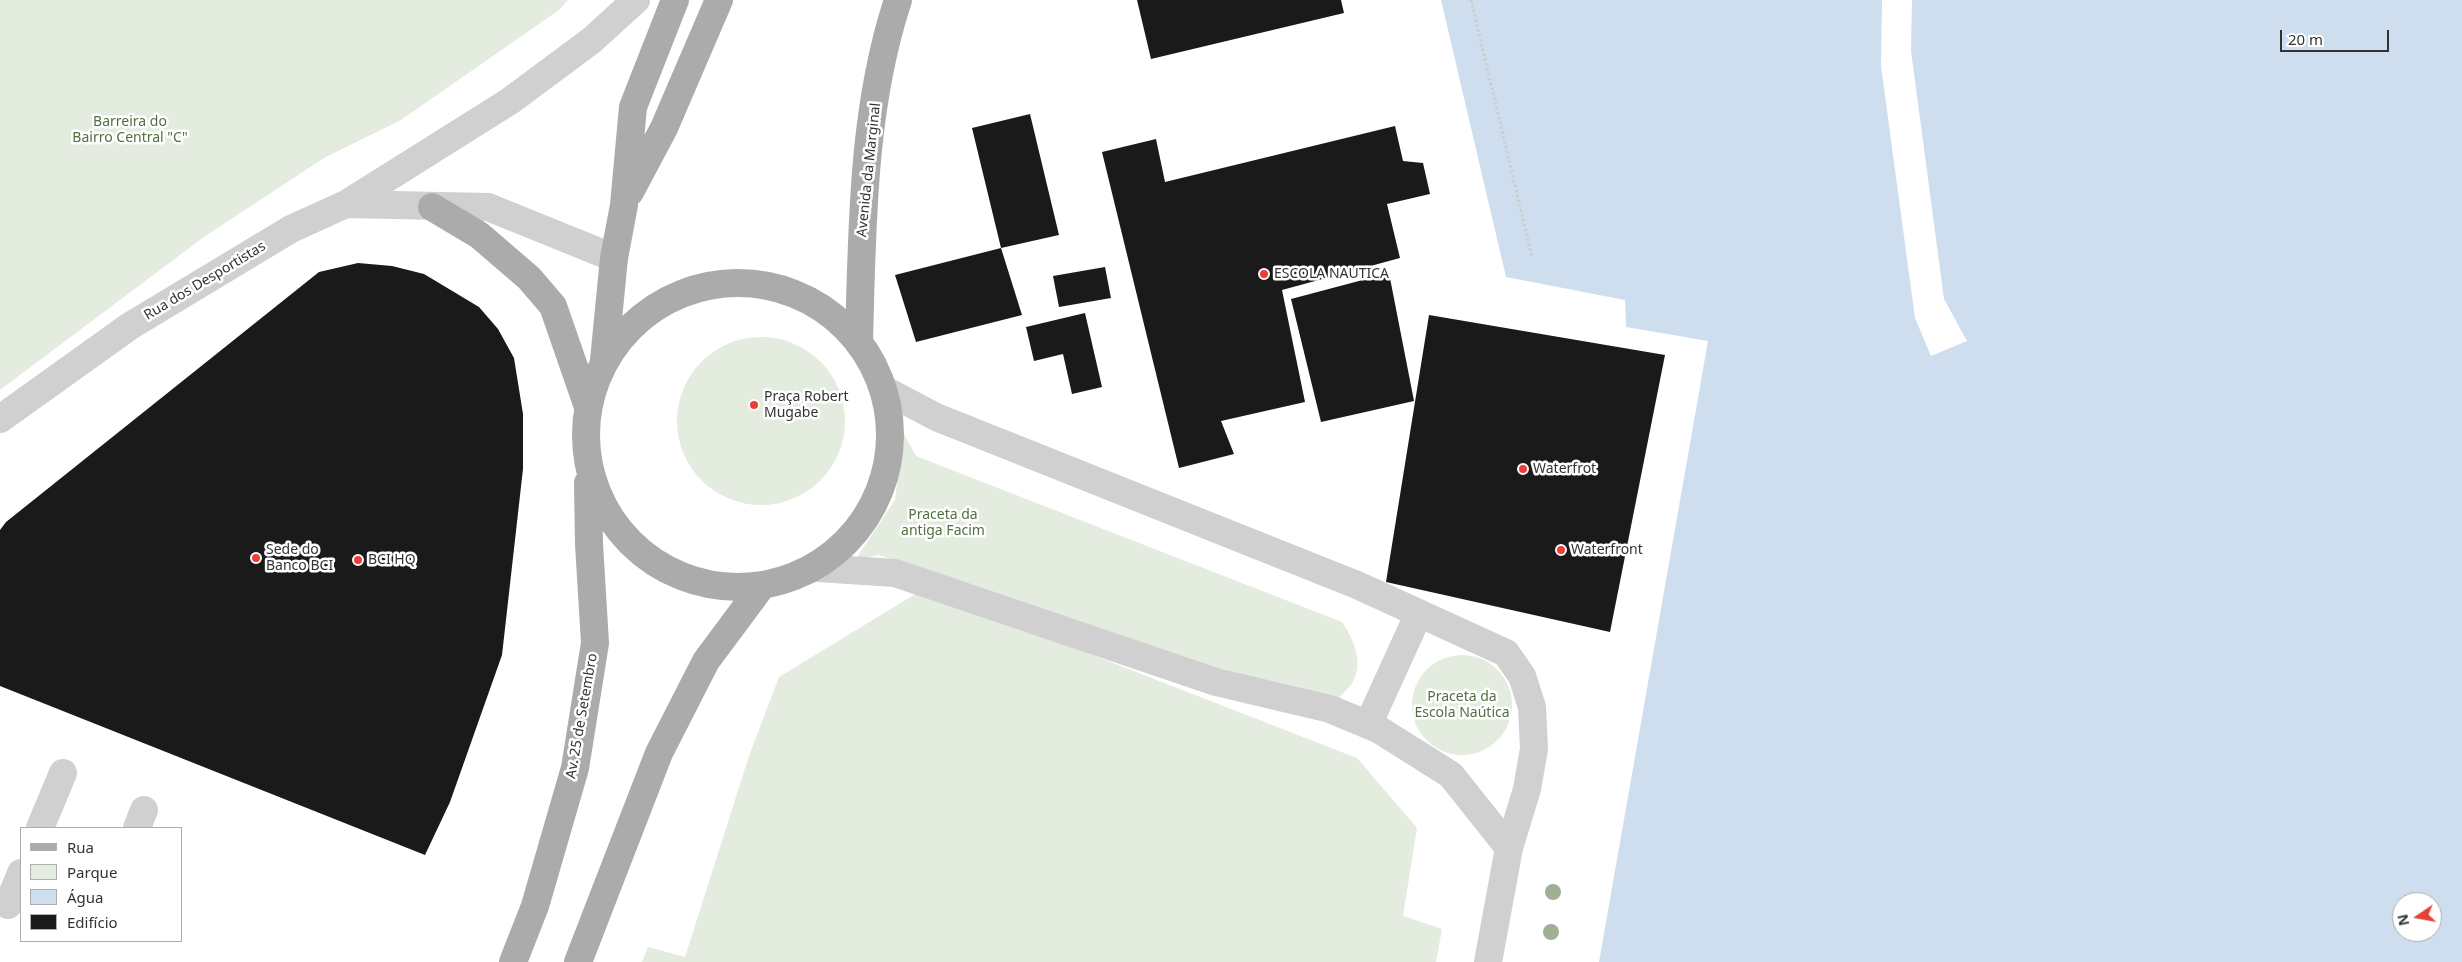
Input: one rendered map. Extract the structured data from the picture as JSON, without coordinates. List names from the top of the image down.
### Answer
{
  "streets": {
    "main road": ["Avenida da Marginal", "Av. 25 de Setembro"],
    "street": ["Rua dos Desportistas"]
  },
  "parks": ["Barreira do Bairro Central \"C\"", "Praceta da antiga Facim", "Praceta da Escola Naútica"],
  "places": [
    "ESCOLA NAUTICA",
    "Praça Robert Mugabe",
    "Waterfrot",
    "Waterfront",
    "Sede do Banco BCI",
    "BCI HQ"
  ],
  "legend": [
    "Rua",
    "Parque",
    "Água",
    "Edifício"
  ],
  "scale_bar": "20 m",
  "north": "left"
}
